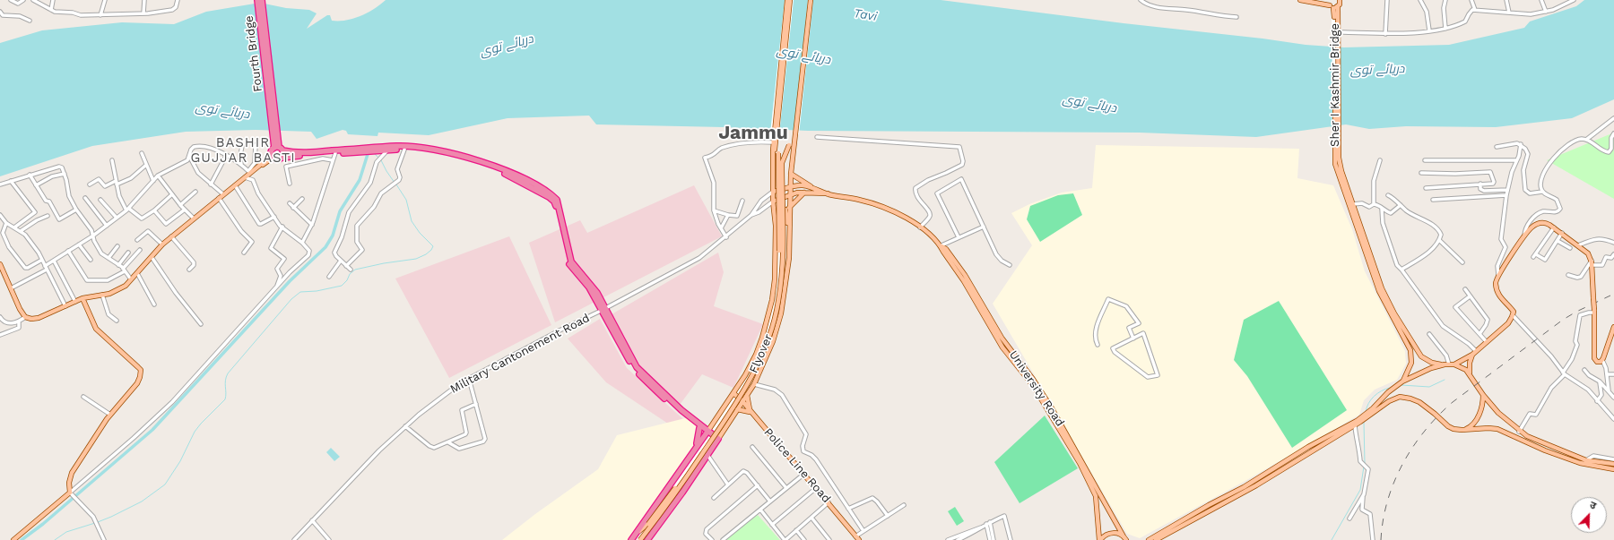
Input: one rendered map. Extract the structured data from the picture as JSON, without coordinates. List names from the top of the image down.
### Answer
{
  "streets": {
    "highway": ["Fourth Bridge"],
    "main road": [
      "Sher I Kashmir Bridge",
      "Flyover",
      "University Road",
      "Police Line Road"
    ],
    "street": ["Military Cantonement Road"]
  },
  "districts": ["Jammu", "BASHIR GUJJAR BASTI"],
  "water": ["Tavi", "دریائے توی"],
  "north": "top right"
}
